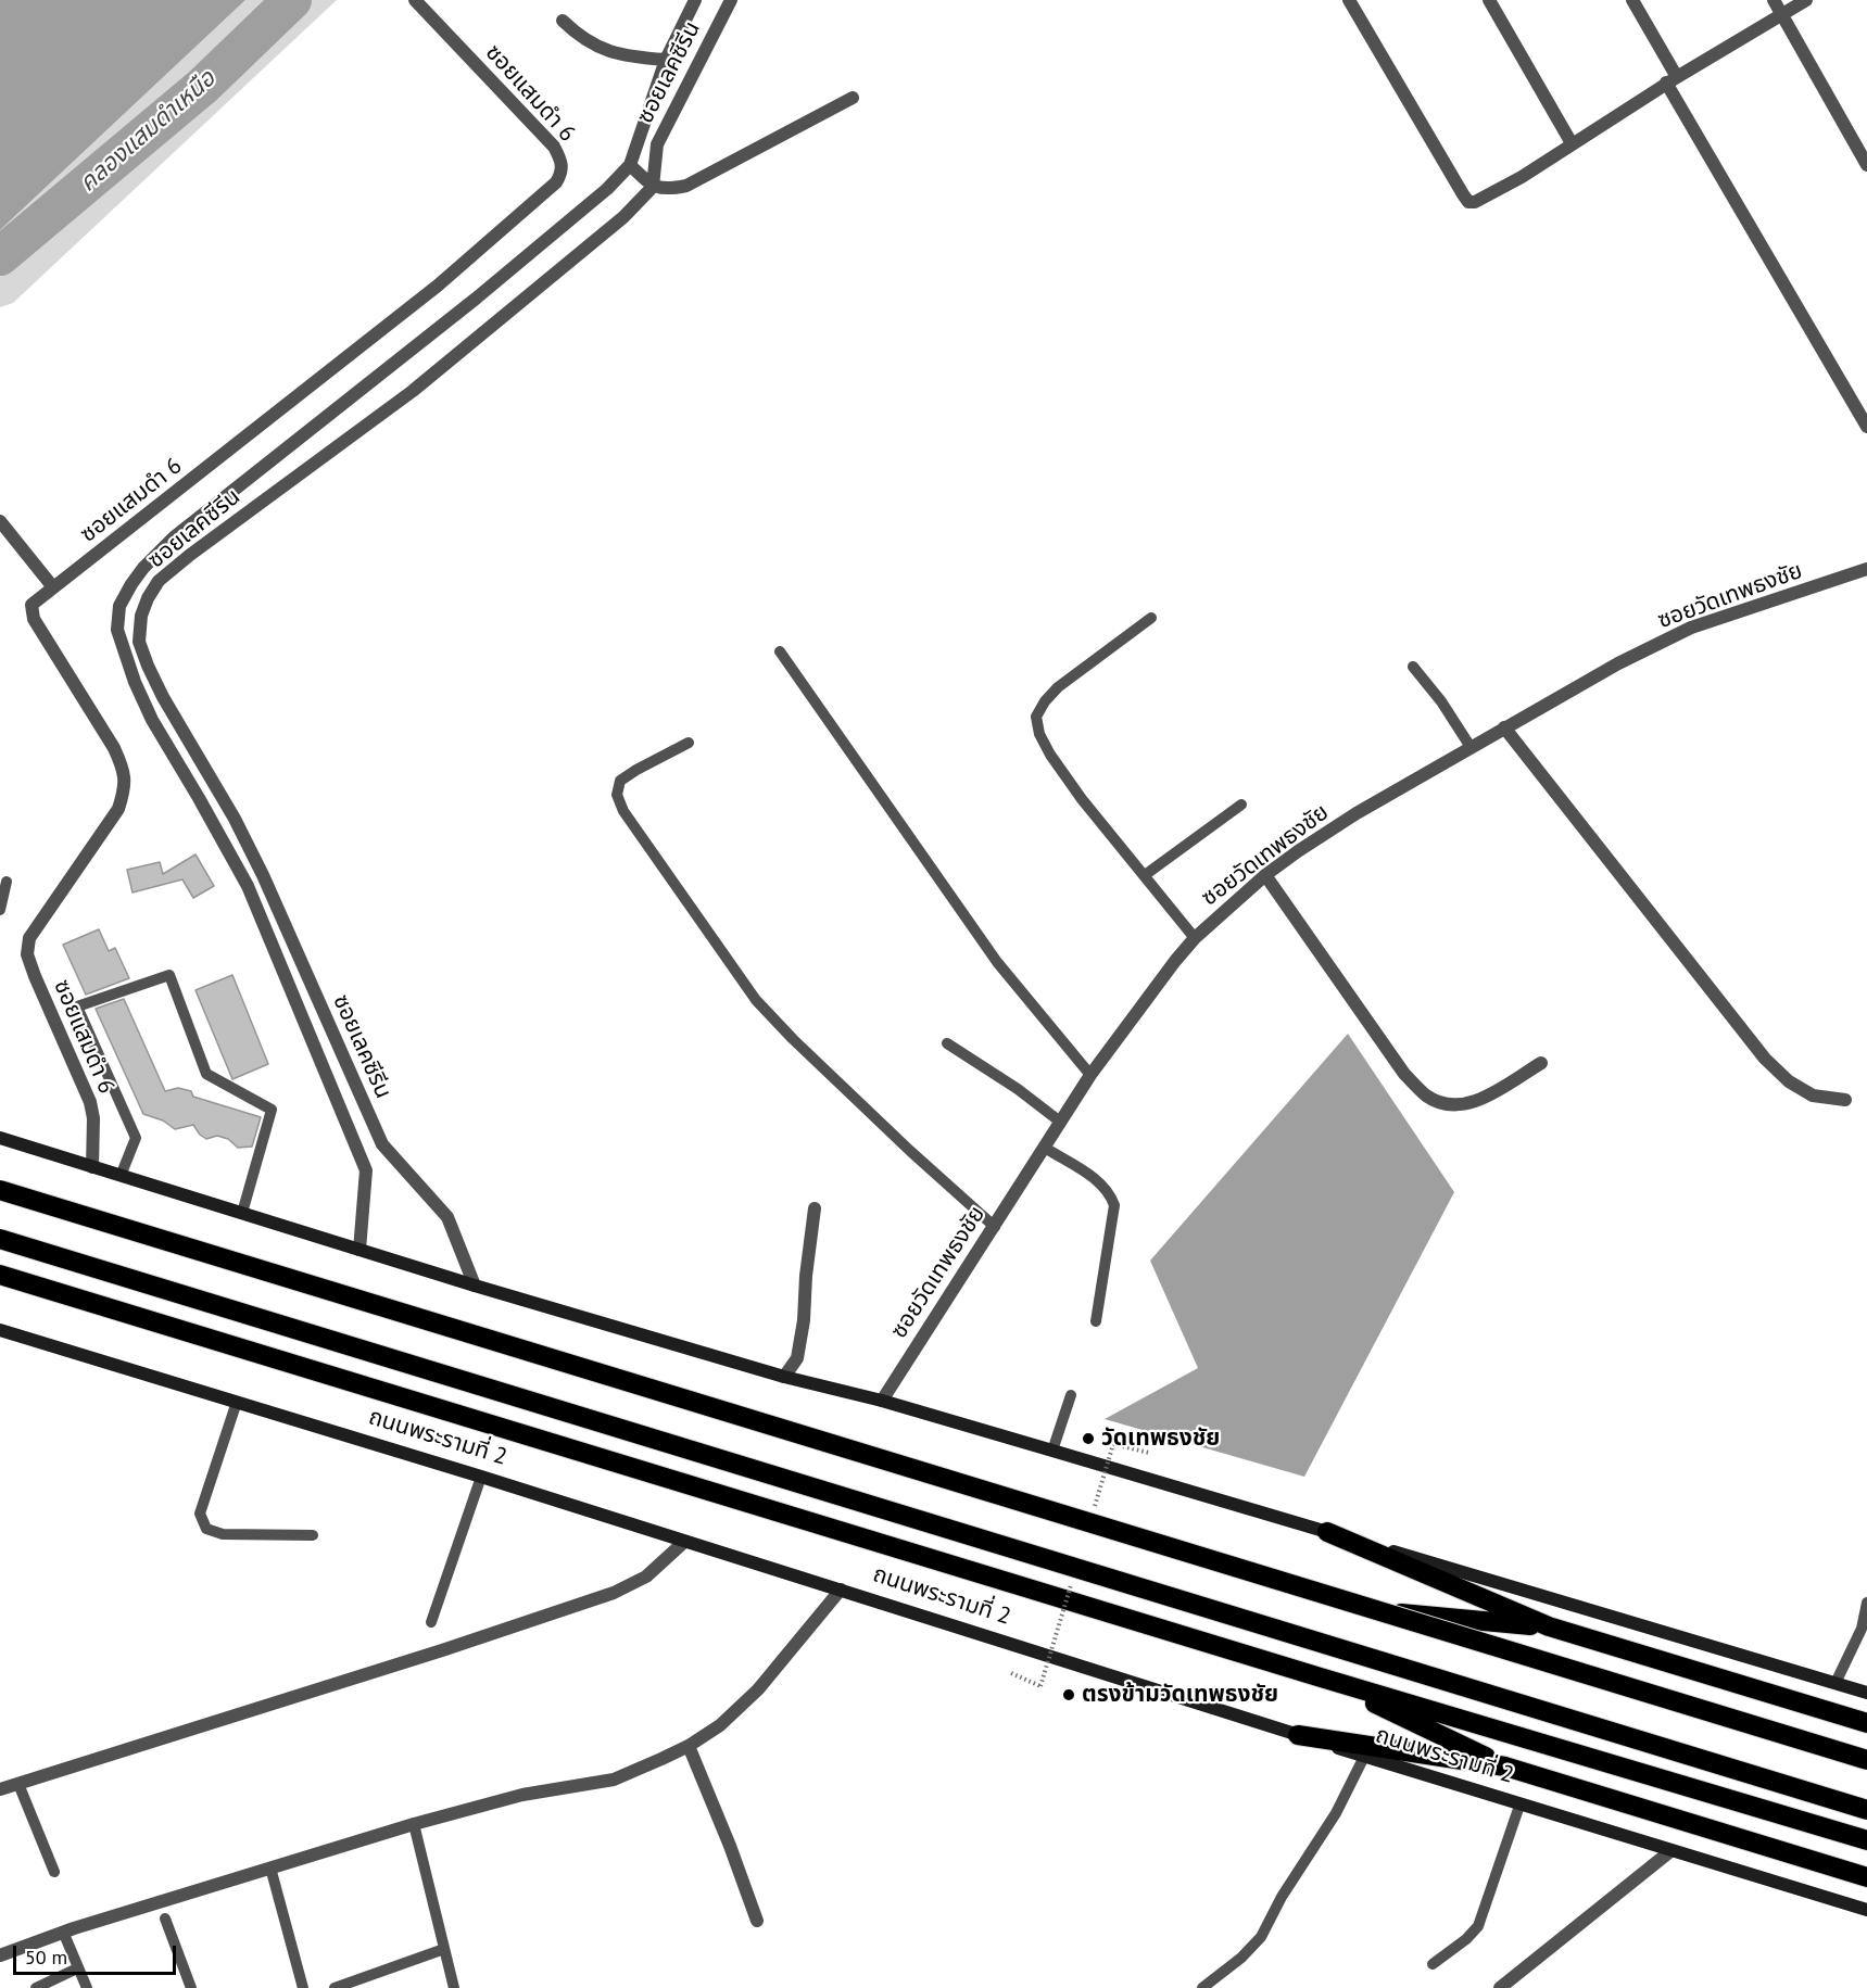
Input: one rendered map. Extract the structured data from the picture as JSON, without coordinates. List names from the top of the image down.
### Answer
{
  "streets": {
    "highway": ["ถนนพระรามที่ 2"],
    "street": ["ซอยเลคซีรีน", "ซอยแสมดำ 6", "ซอยวัดเทพธงชัย"]
  },
  "water": ["คลองแสมดำเหนือ"],
  "places": ["วัดเทพธงชัย", "ตรงข้ามวัดเทพธงชัย"],
  "scale_bar": "50 m"
}
